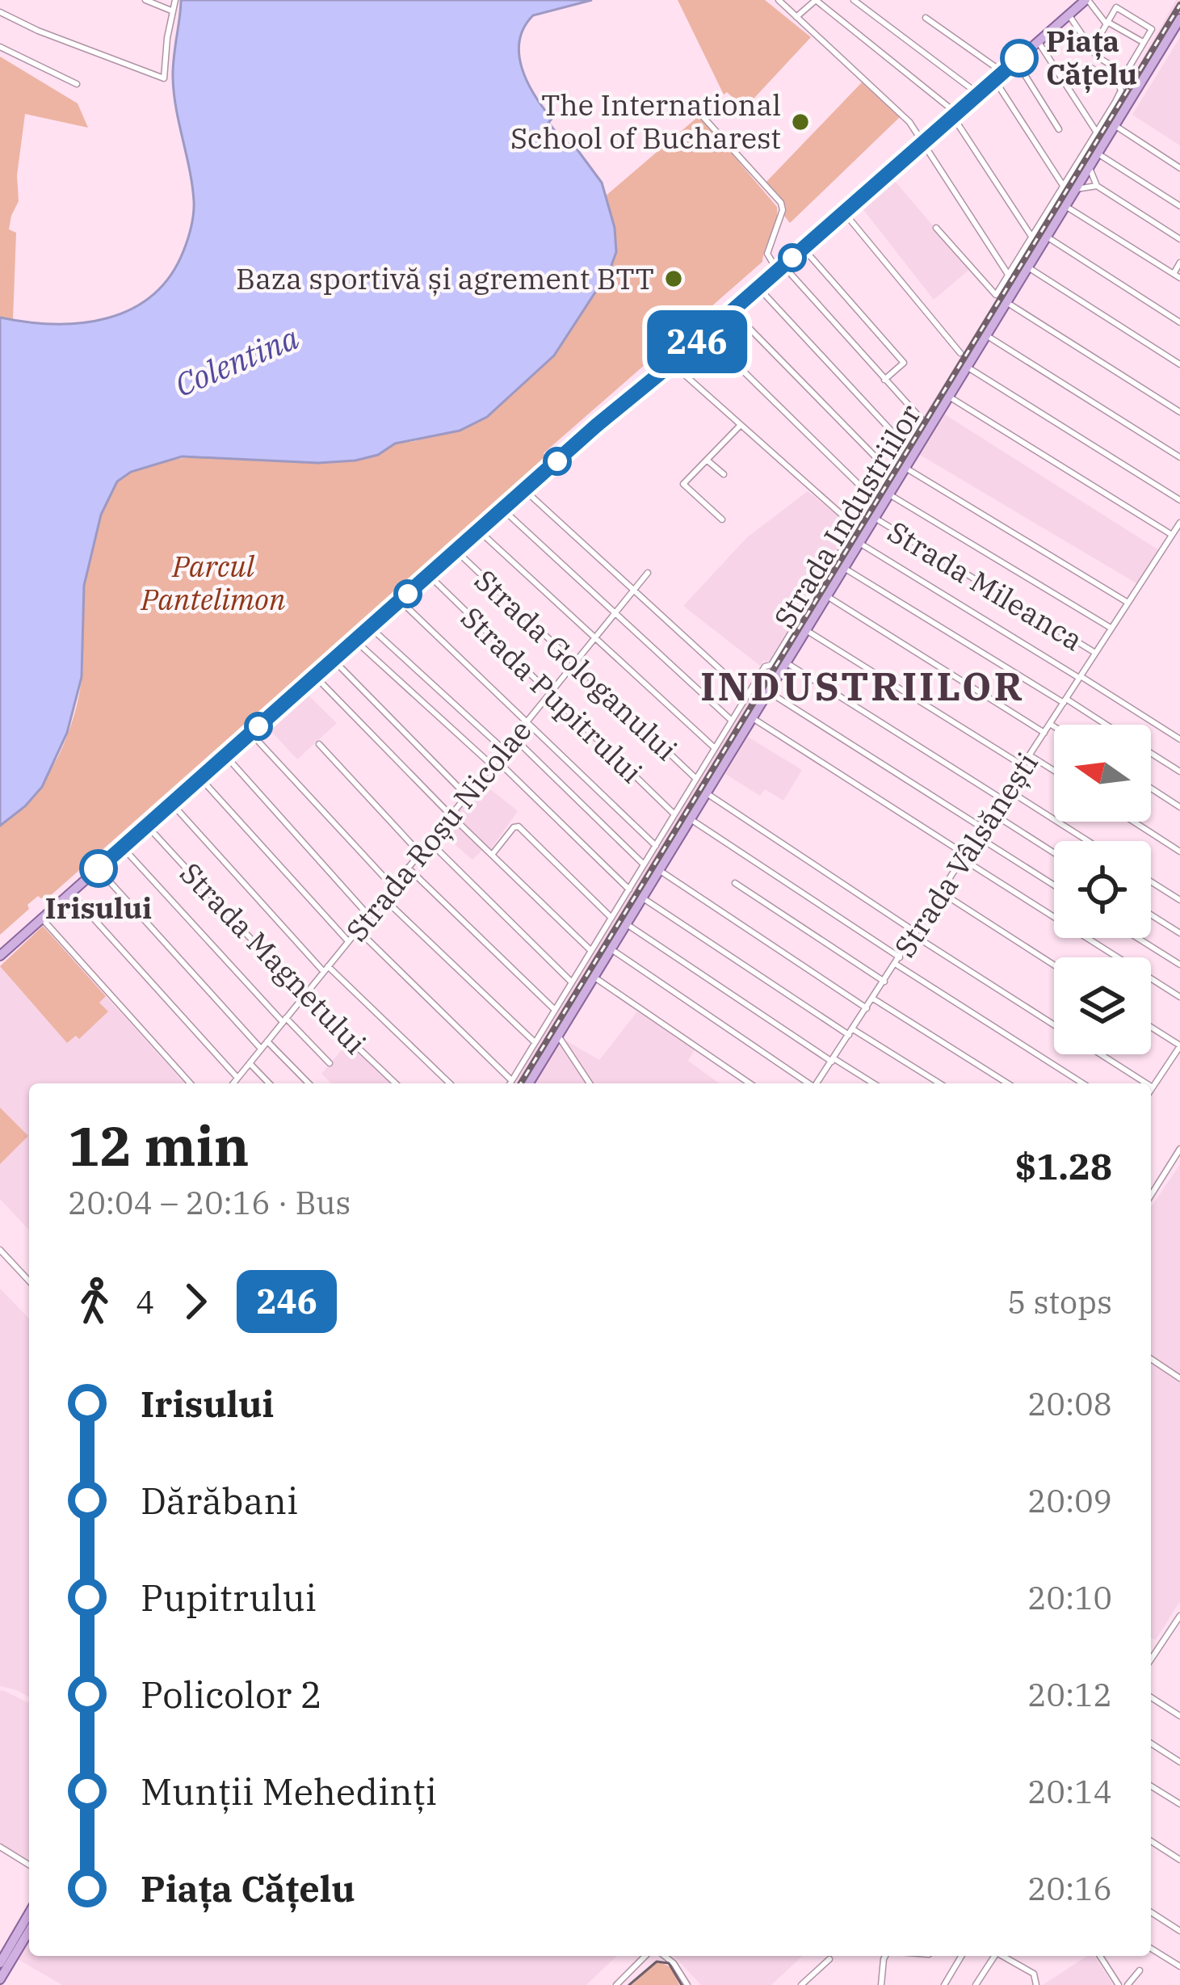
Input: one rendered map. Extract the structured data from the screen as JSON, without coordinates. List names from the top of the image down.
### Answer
{
  "streets": {
    "main road": ["Strada Industriilor"],
    "street": [
      "Strada Mileanca",
      "Strada Gologanului",
      "Strada Pupitrului",
      "Strada Roșu Nicolae",
      "Strada Vâlsănești",
      "Strada Magnetului"
    ]
  },
  "crossings": [
    ["Strada Industriilor", "Strada Mileanca"],
    ["Strada Mileanca", "Strada Vâlsănești"],
    ["Strada Gologanului", "Strada Roșu Nicolae"],
    ["Strada Pupitrului", "Strada Roșu Nicolae"],
    ["Strada Roșu Nicolae", "Strada Magnetului"]
  ],
  "districts": ["INDUSTRIILOR"],
  "water": ["Colentina"],
  "parks": ["Parcul Pantelimon"],
  "places": [
    "Piața Cățelu",
    "The International School of Bucharest",
    "Baza sportivă și agrement BTT",
    "Irisului"
  ],
  "lines": ["bus line 246"],
  "north": "left",
  "page": {
    "on_map": "246",
    "heading": ["12 min", "20:04 – 20:16 · Bus", "$1.28"],
    "legs": ["4", "246", "5 stops"],
    "list": [
      {
        "name": "Irisului",
        "value": "20:08"
      },
      {
        "name": "Dărăbani",
        "value": "20:09"
      },
      {
        "name": "Pupitrului",
        "value": "20:10"
      },
      {
        "name": "Policolor 2",
        "value": "20:12"
      },
      {
        "name": "Munții Mehedinți",
        "value": "20:14"
      },
      {
        "name": "Piața Cățelu",
        "value": "20:16"
      }
    ]
  }
}
